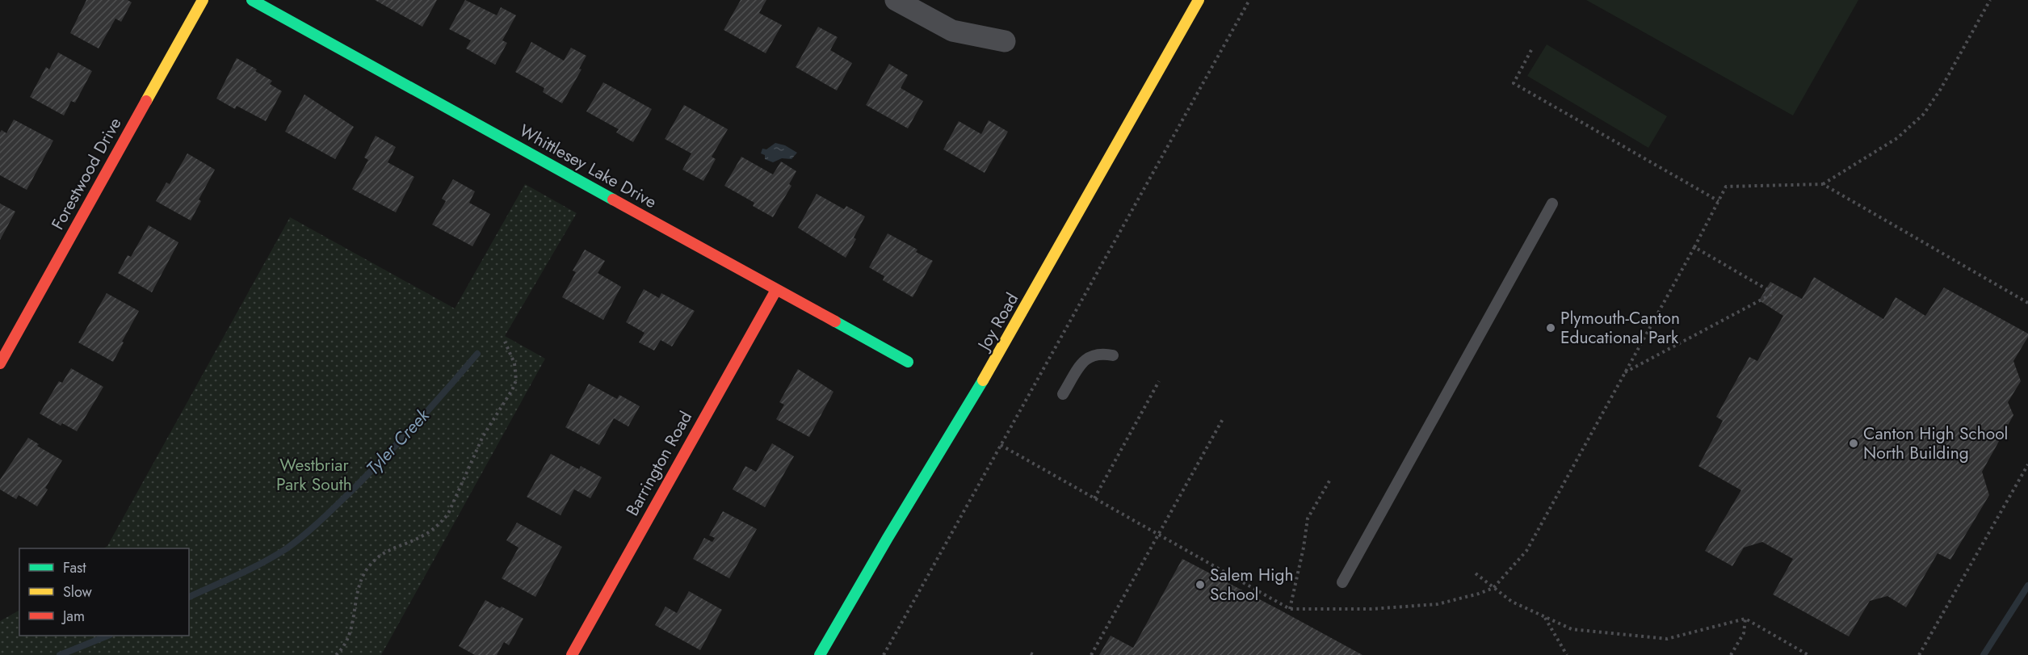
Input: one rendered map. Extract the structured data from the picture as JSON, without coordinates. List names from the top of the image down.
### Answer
{
  "streets": {
    "street": [
      "Whittlesey Lake Drive",
      "Forestwood Drive",
      "Joy Road",
      "Barrington Road"
    ]
  },
  "crossings": [
    ["Whittlesey Lake Drive", "Barrington Road"]
  ],
  "water": ["Tyler Creek"],
  "parks": ["Westbriar Park South"],
  "places": ["Plymouth-Canton Educational Park", "Canton High School North Building", "Salem High School"],
  "legend": ["Fast", "Slow", "Jam"]
}
